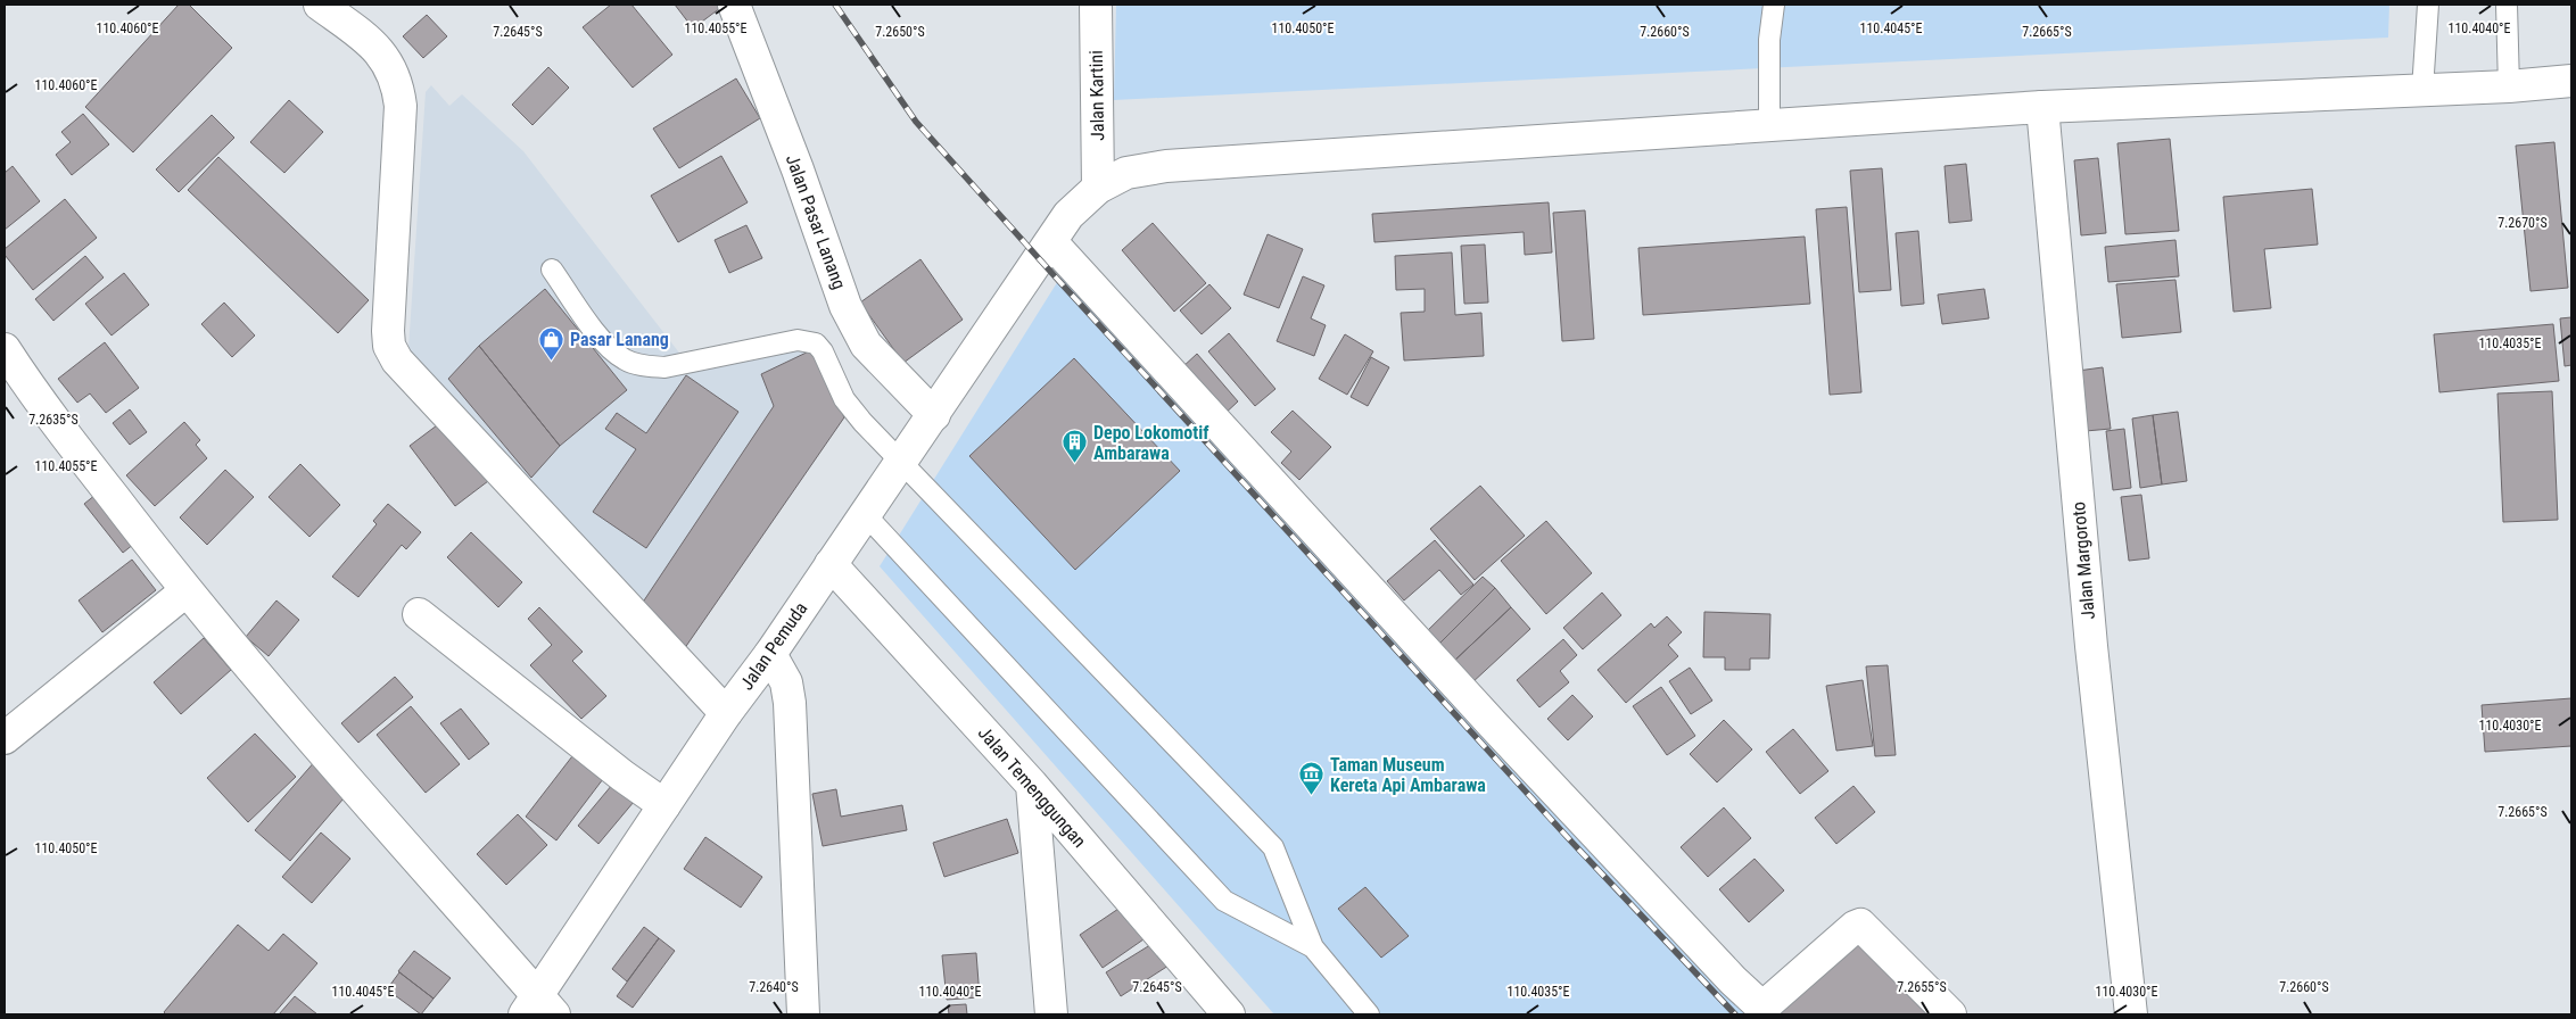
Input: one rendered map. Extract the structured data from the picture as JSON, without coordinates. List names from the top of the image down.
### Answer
{
  "streets": {
    "street": [
      "Jalan Kartini",
      "Jalan Pasar Lanang",
      "Jalan Margoroto",
      "Jalan Pemuda",
      "Jalan Temenggungan"
    ]
  },
  "crossings": [
    ["Jalan Kartini", "Jalan Pemuda"],
    ["Jalan Pasar Lanang", "Jalan Pemuda"],
    ["Jalan Margoroto", "Jalan Pemuda"],
    ["Jalan Pemuda", "Jalan Temenggungan"]
  ],
  "places": {
    "shop": ["Pasar Lanang"],
    "building": ["Depo Lokomotif Ambarawa"],
    "museum": ["Taman Museum Kereta Api Ambarawa"]
  },
  "coordinates": [
    "110.4060°E",
    "110.4055°E",
    "110.4050°E",
    "110.4045°E",
    "110.4040°E",
    "7.2645°S",
    "7.2650°S",
    "7.2660°S",
    "7.2665°S",
    "7.2670°S",
    "110.4035°E",
    "7.2635°S",
    "110.4030°E",
    "7.2640°S",
    "7.2655°S"
  ]
}
